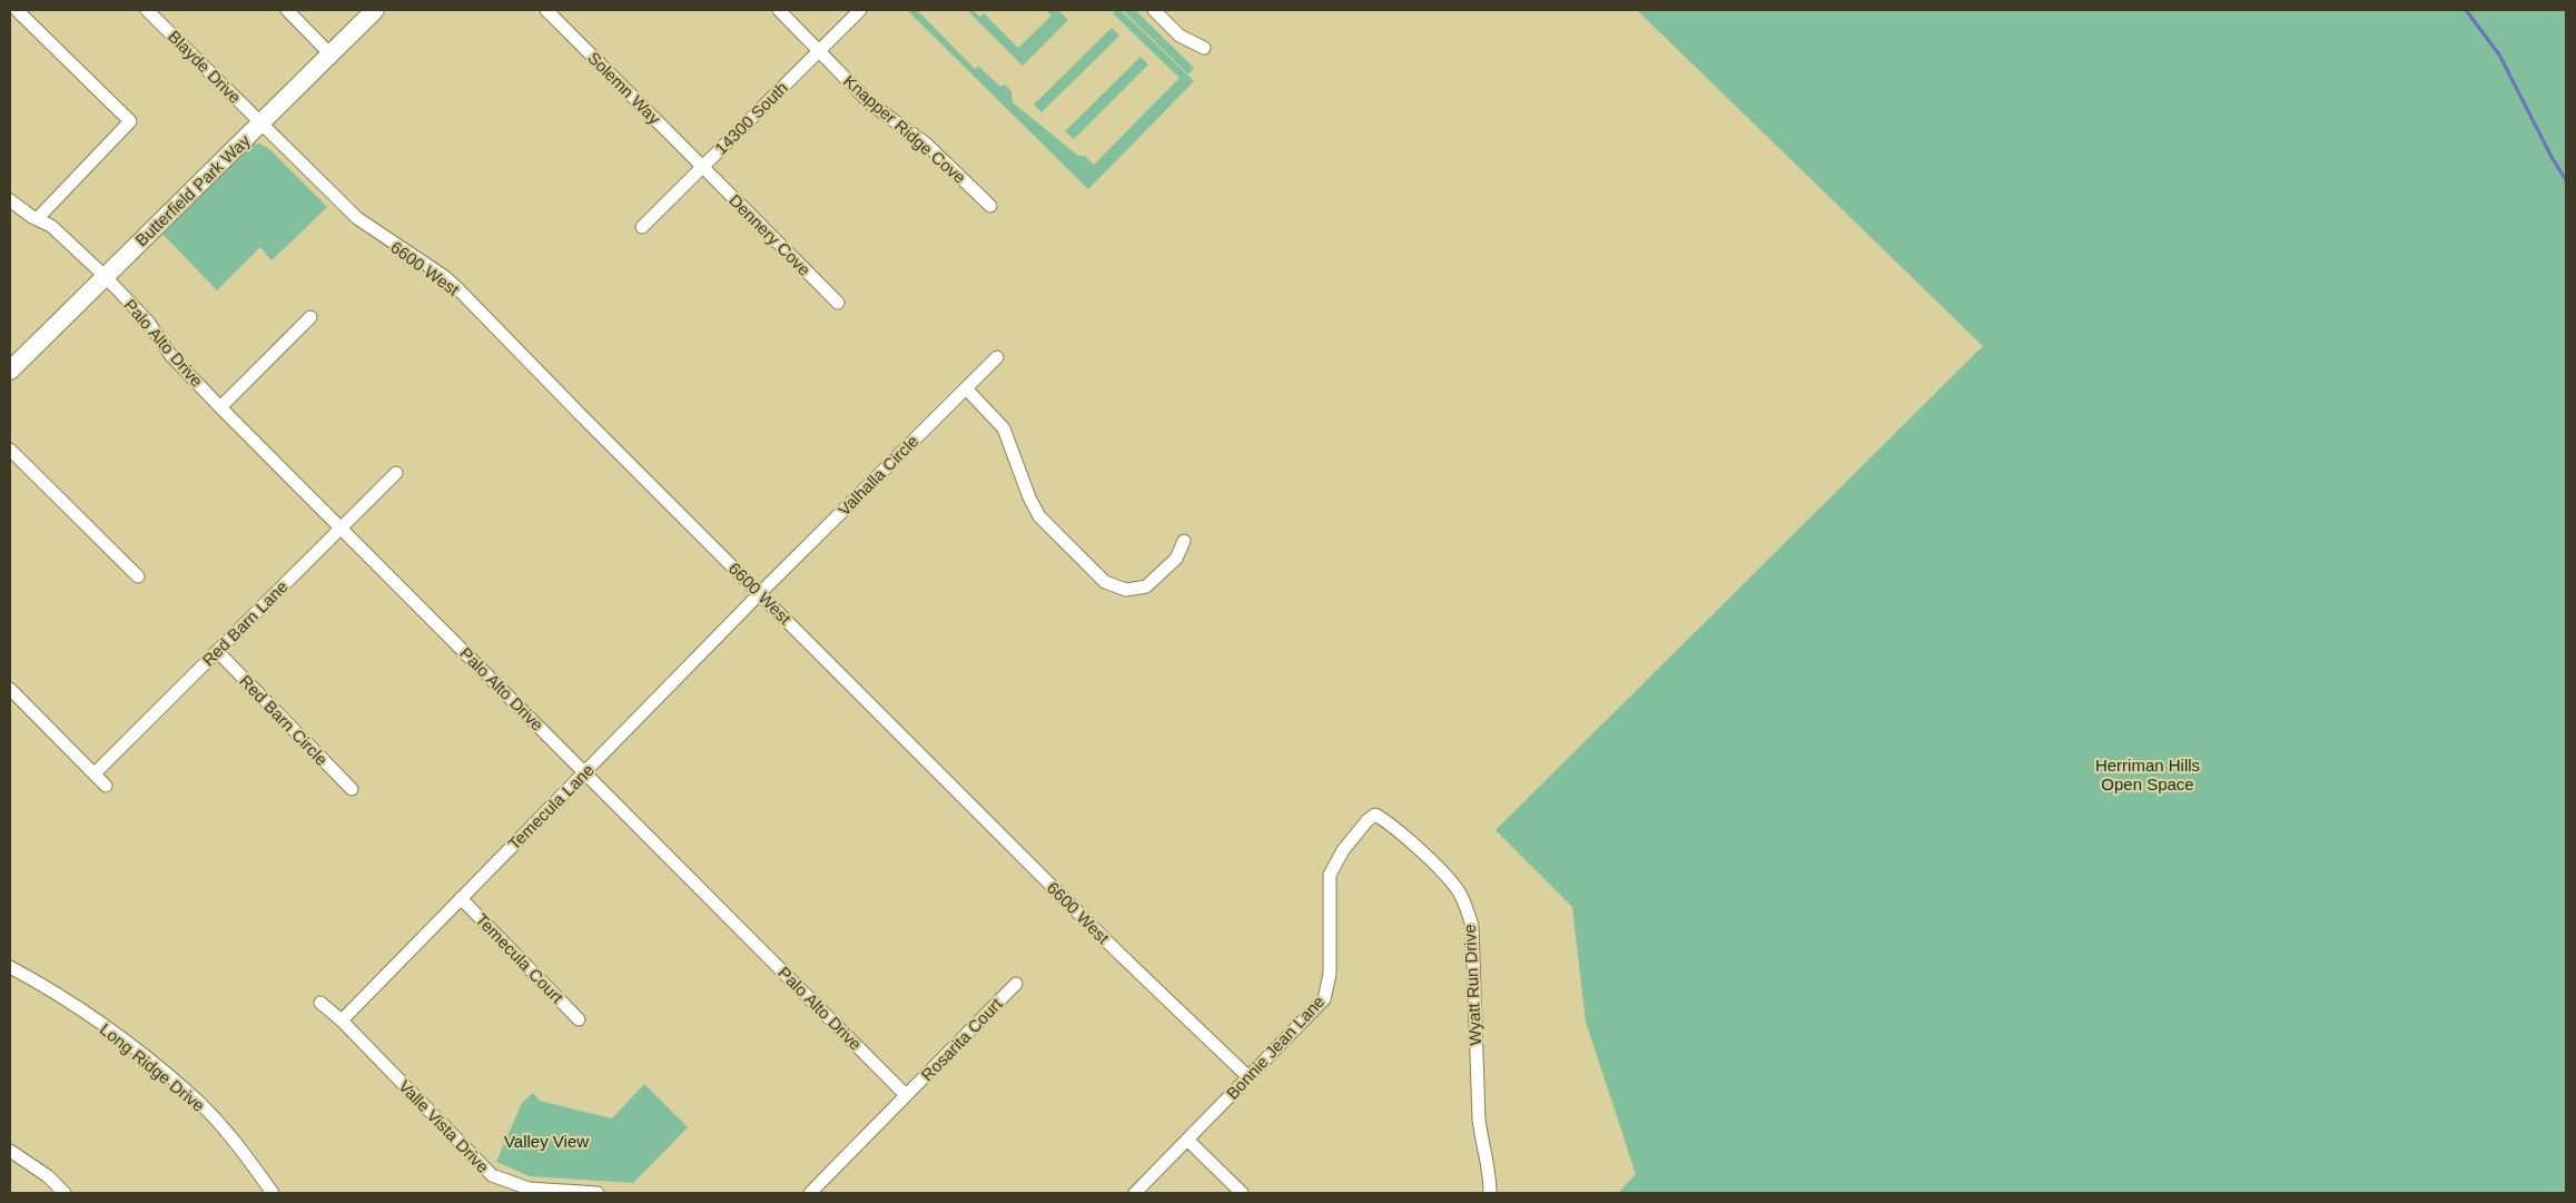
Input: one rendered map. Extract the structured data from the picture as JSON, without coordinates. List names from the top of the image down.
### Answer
{
  "streets": {
    "street": [
      "Blayde Drive",
      "Solemn Way",
      "14300 South",
      "Knapper Ridge Cove",
      "Butterfield Park Way",
      "Dennery Cove",
      "6600 West",
      "Palo Alto Drive",
      "Valhalla Circle",
      "Red Barn Lane",
      "Red Barn Circle",
      "Temecula Lane",
      "Temecula Court",
      "Wyatt Run Drive",
      "Rosarita Court",
      "Bonnie Jean Lane",
      "Long Ridge Drive",
      "Valle Vista Drive"
    ]
  },
  "crossings": [
    ["Blayde Drive", "Butterfield Park Way"],
    ["Blayde Drive", "6600 West"],
    ["Solemn Way", "14300 South"],
    ["Solemn Way", "Dennery Cove"],
    ["14300 South", "Knapper Ridge Cove"],
    ["14300 South", "Dennery Cove"],
    ["Butterfield Park Way", "6600 West"],
    ["Butterfield Park Way", "Palo Alto Drive"],
    ["6600 West", "Valhalla Circle"],
    ["6600 West", "Temecula Lane"],
    ["6600 West", "Bonnie Jean Lane"],
    ["Palo Alto Drive", "Red Barn Lane"],
    ["Palo Alto Drive", "Temecula Lane"],
    ["Palo Alto Drive", "Rosarita Court"],
    ["Valhalla Circle", "Temecula Lane"],
    ["Red Barn Lane", "Red Barn Circle"],
    ["Temecula Lane", "Temecula Court"],
    ["Temecula Lane", "Valle Vista Drive"],
    ["Wyatt Run Drive", "Bonnie Jean Lane"]
  ],
  "parks": ["Herriman Hills Open Space", "Valley View"]
}
